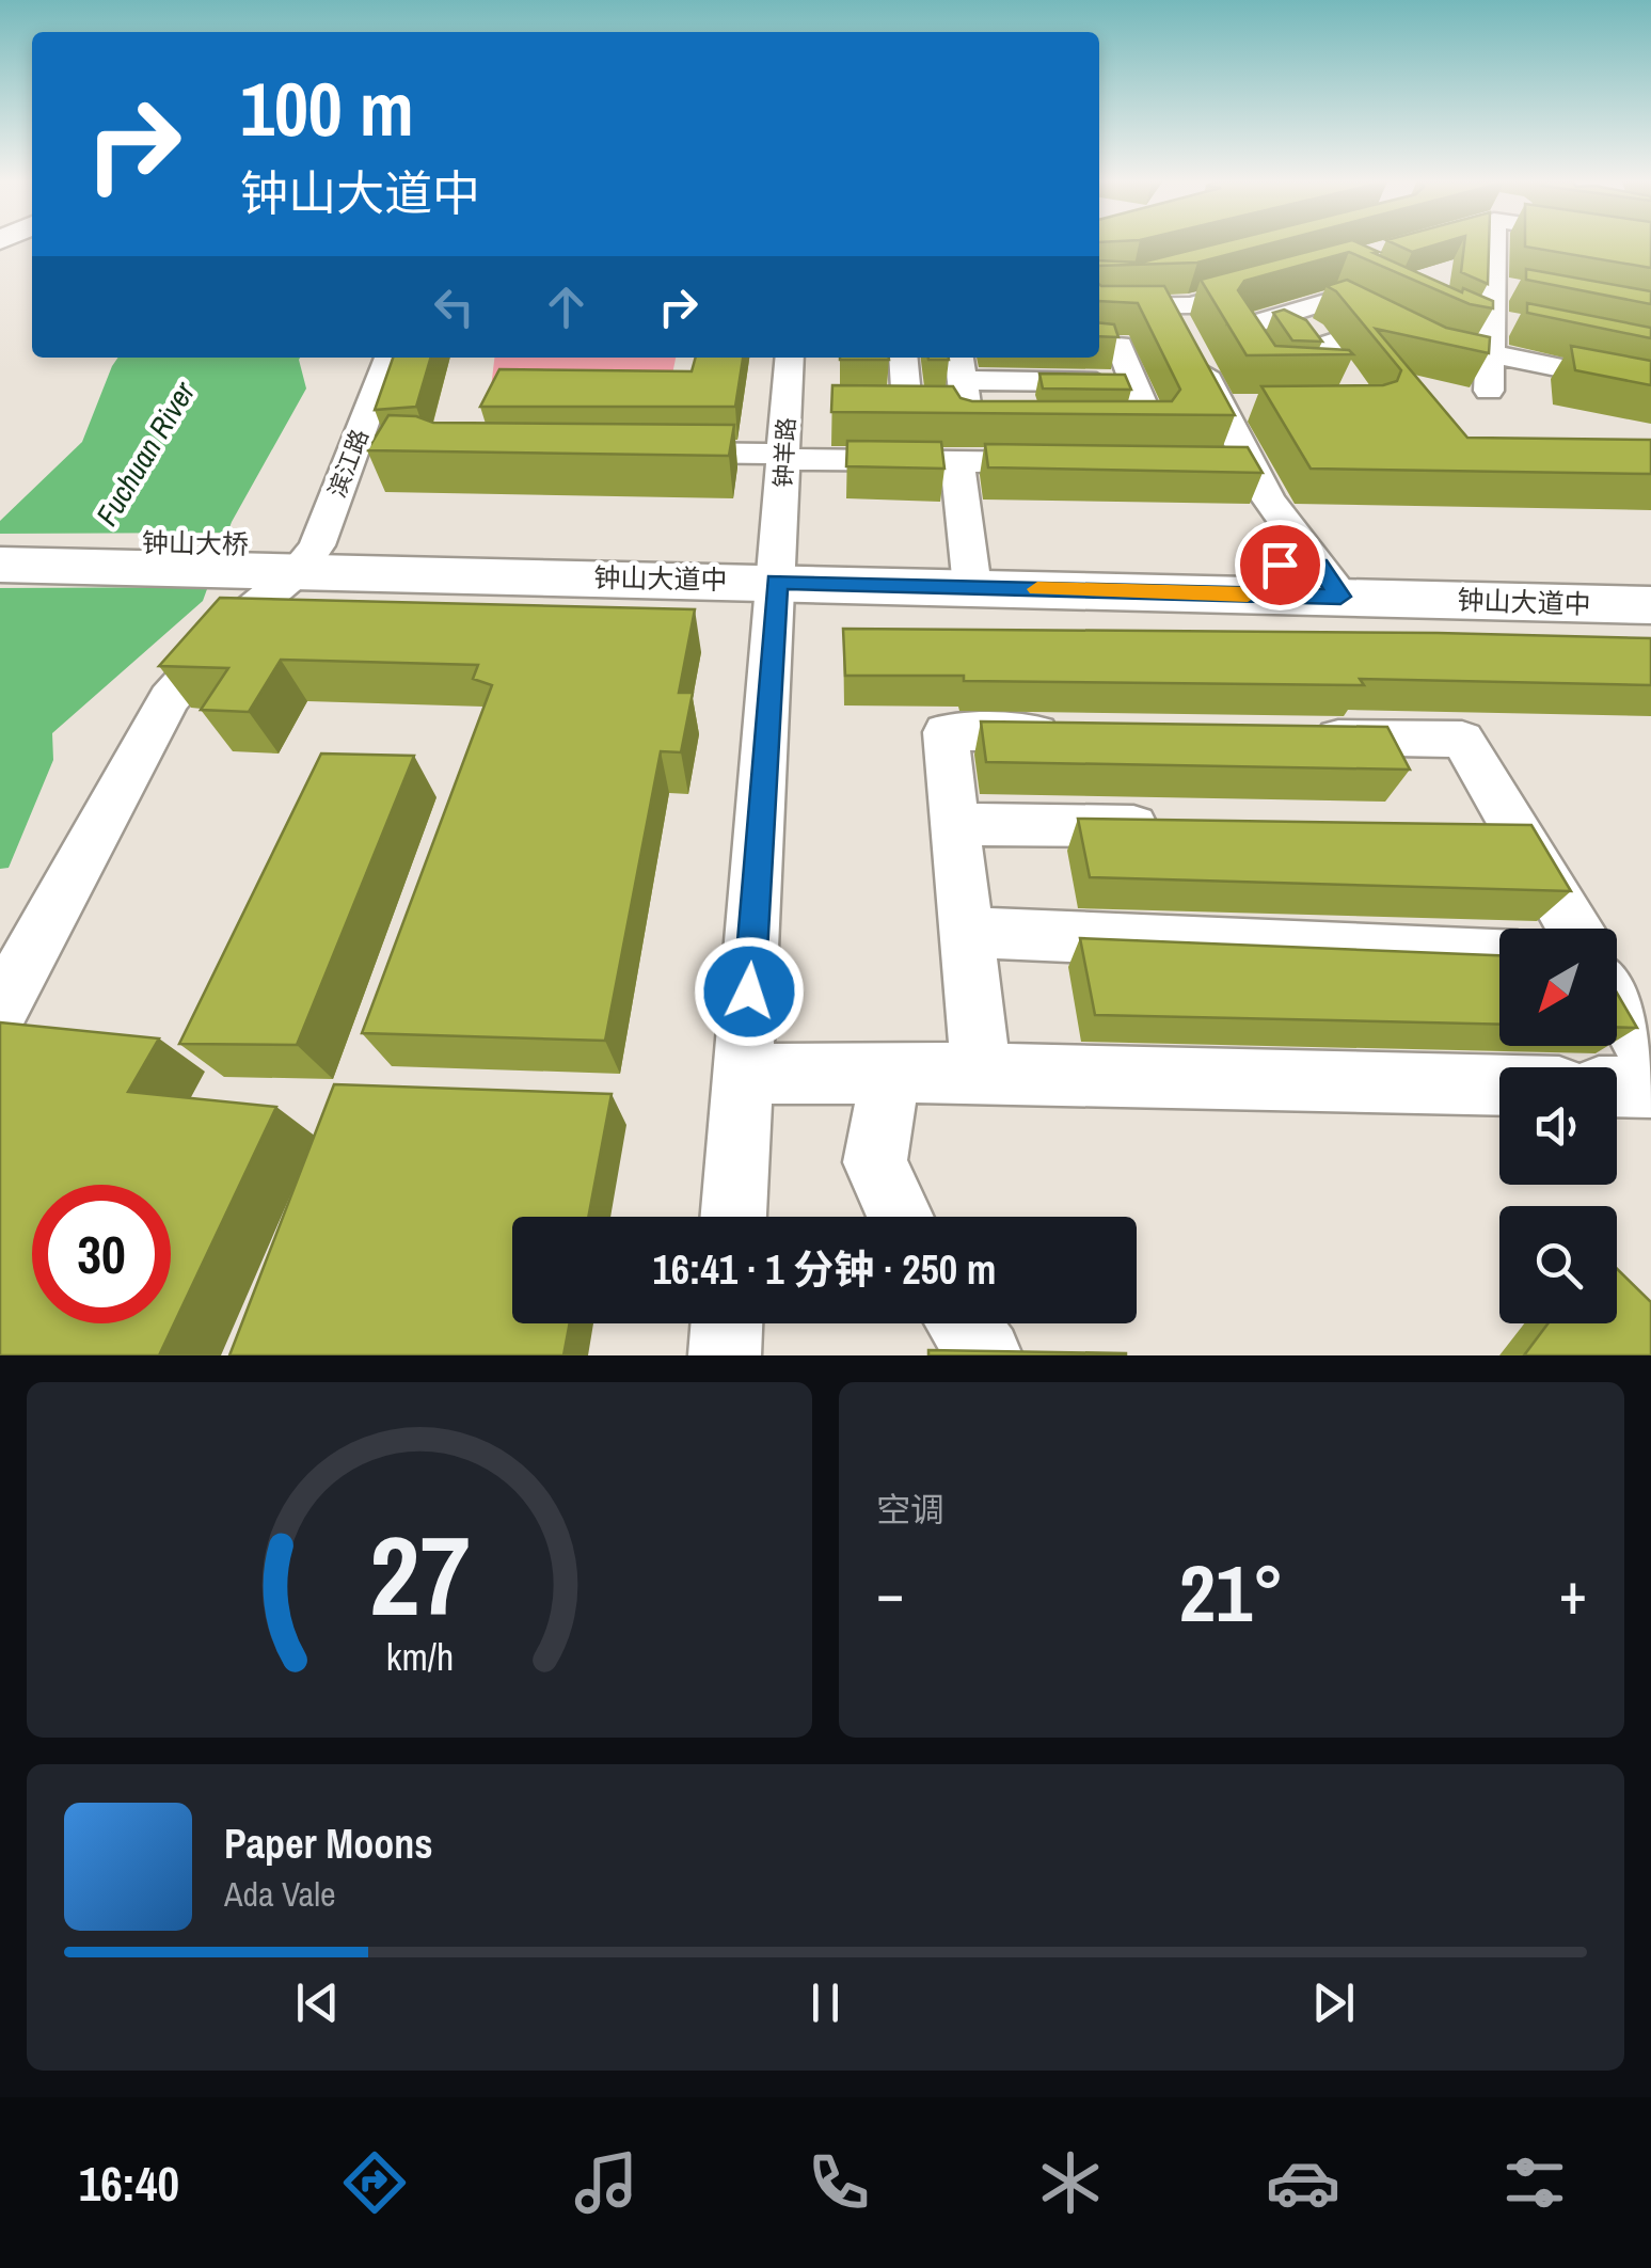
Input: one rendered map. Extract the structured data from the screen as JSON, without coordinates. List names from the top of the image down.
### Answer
{
  "streets": {
    "highway": ["钟山大桥", "钟山大道中"],
    "street": ["钟羊路", "滨江路"]
  },
  "crossings": [
    ["钟羊路", "钟山大道中"],
    ["滨江路", "钟山大桥"],
    ["滨江路", "钟山大道中"],
    ["钟山大桥", "钟山大道中"]
  ],
  "water": ["Fuchuan River"],
  "north": "bottom left",
  "page": {
    "turn": ["100 m", "钟山大道中"],
    "limit": "30",
    "trip": "16:41 · 1 分钟 · 250 m",
    "tile": "空调",
    "heat": ["−", "21°", "+"],
    "song": ["Paper Moons", "Ada Vale"],
    "tabs": "16:40",
    "gauge": ["27", "km/h"]
  }
}
